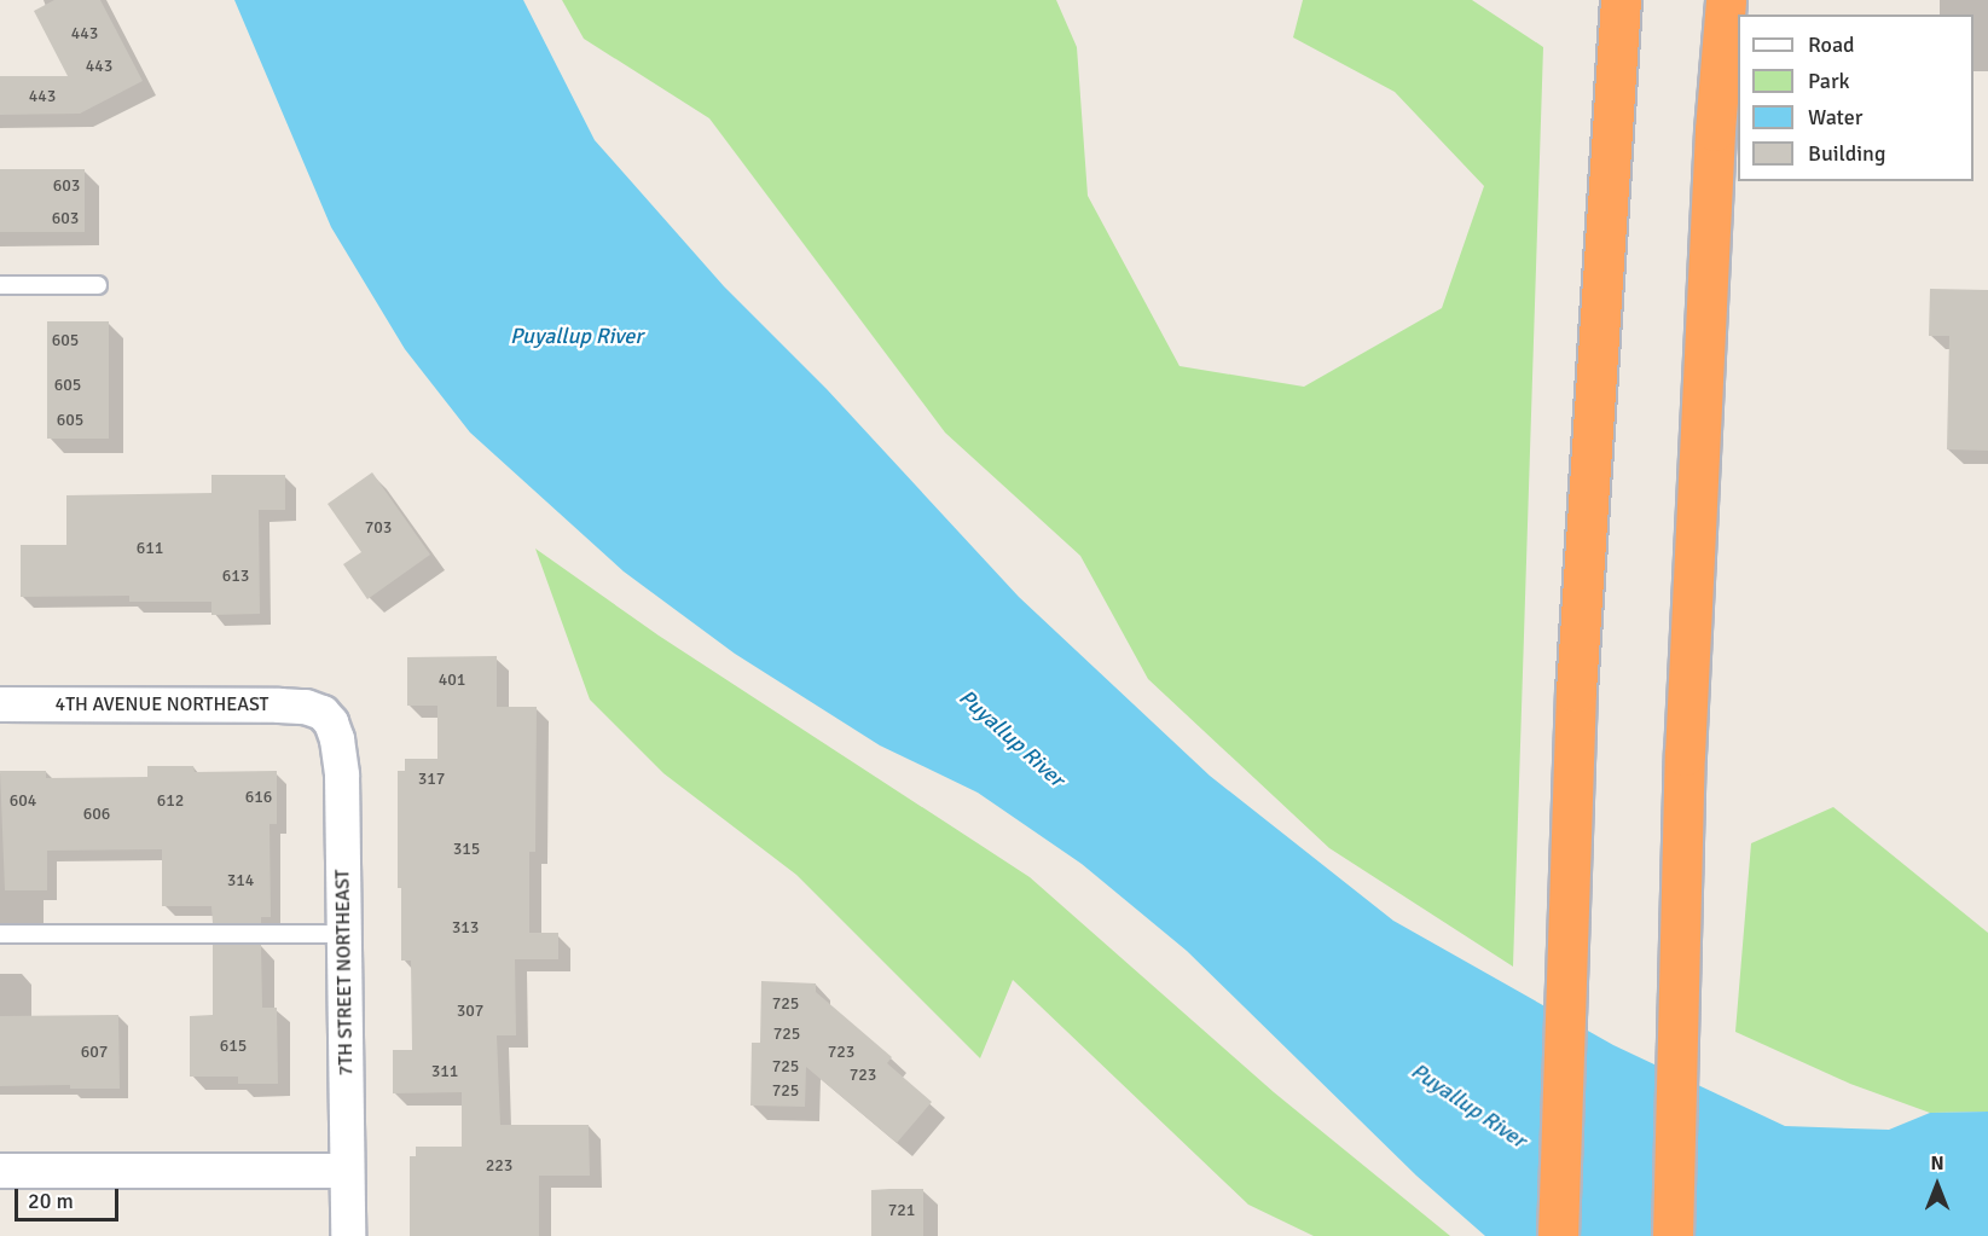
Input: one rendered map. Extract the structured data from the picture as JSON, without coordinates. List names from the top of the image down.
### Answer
{
  "streets": {
    "street": ["4TH AVENUE NORTHEAST", "7TH STREET NORTHEAST"]
  },
  "crossings": [
    ["4TH AVENUE NORTHEAST", "7TH STREET NORTHEAST"]
  ],
  "water": ["Puyallup River"],
  "house_numbers": [
    "443",
    "443",
    "443",
    "603",
    "603",
    "605",
    "605",
    "605",
    "703",
    "611",
    "613",
    "401",
    "317",
    "616",
    "604",
    "612",
    "606",
    "315",
    "314",
    "313",
    "725",
    "307",
    "725",
    "615",
    "607",
    "723",
    "725",
    "311",
    "723",
    "725",
    "223",
    "721"
  ],
  "legend": [
    "Road",
    "Park",
    "Water",
    "Building"
  ],
  "scale_bar": "20 m",
  "north": "top"
}
